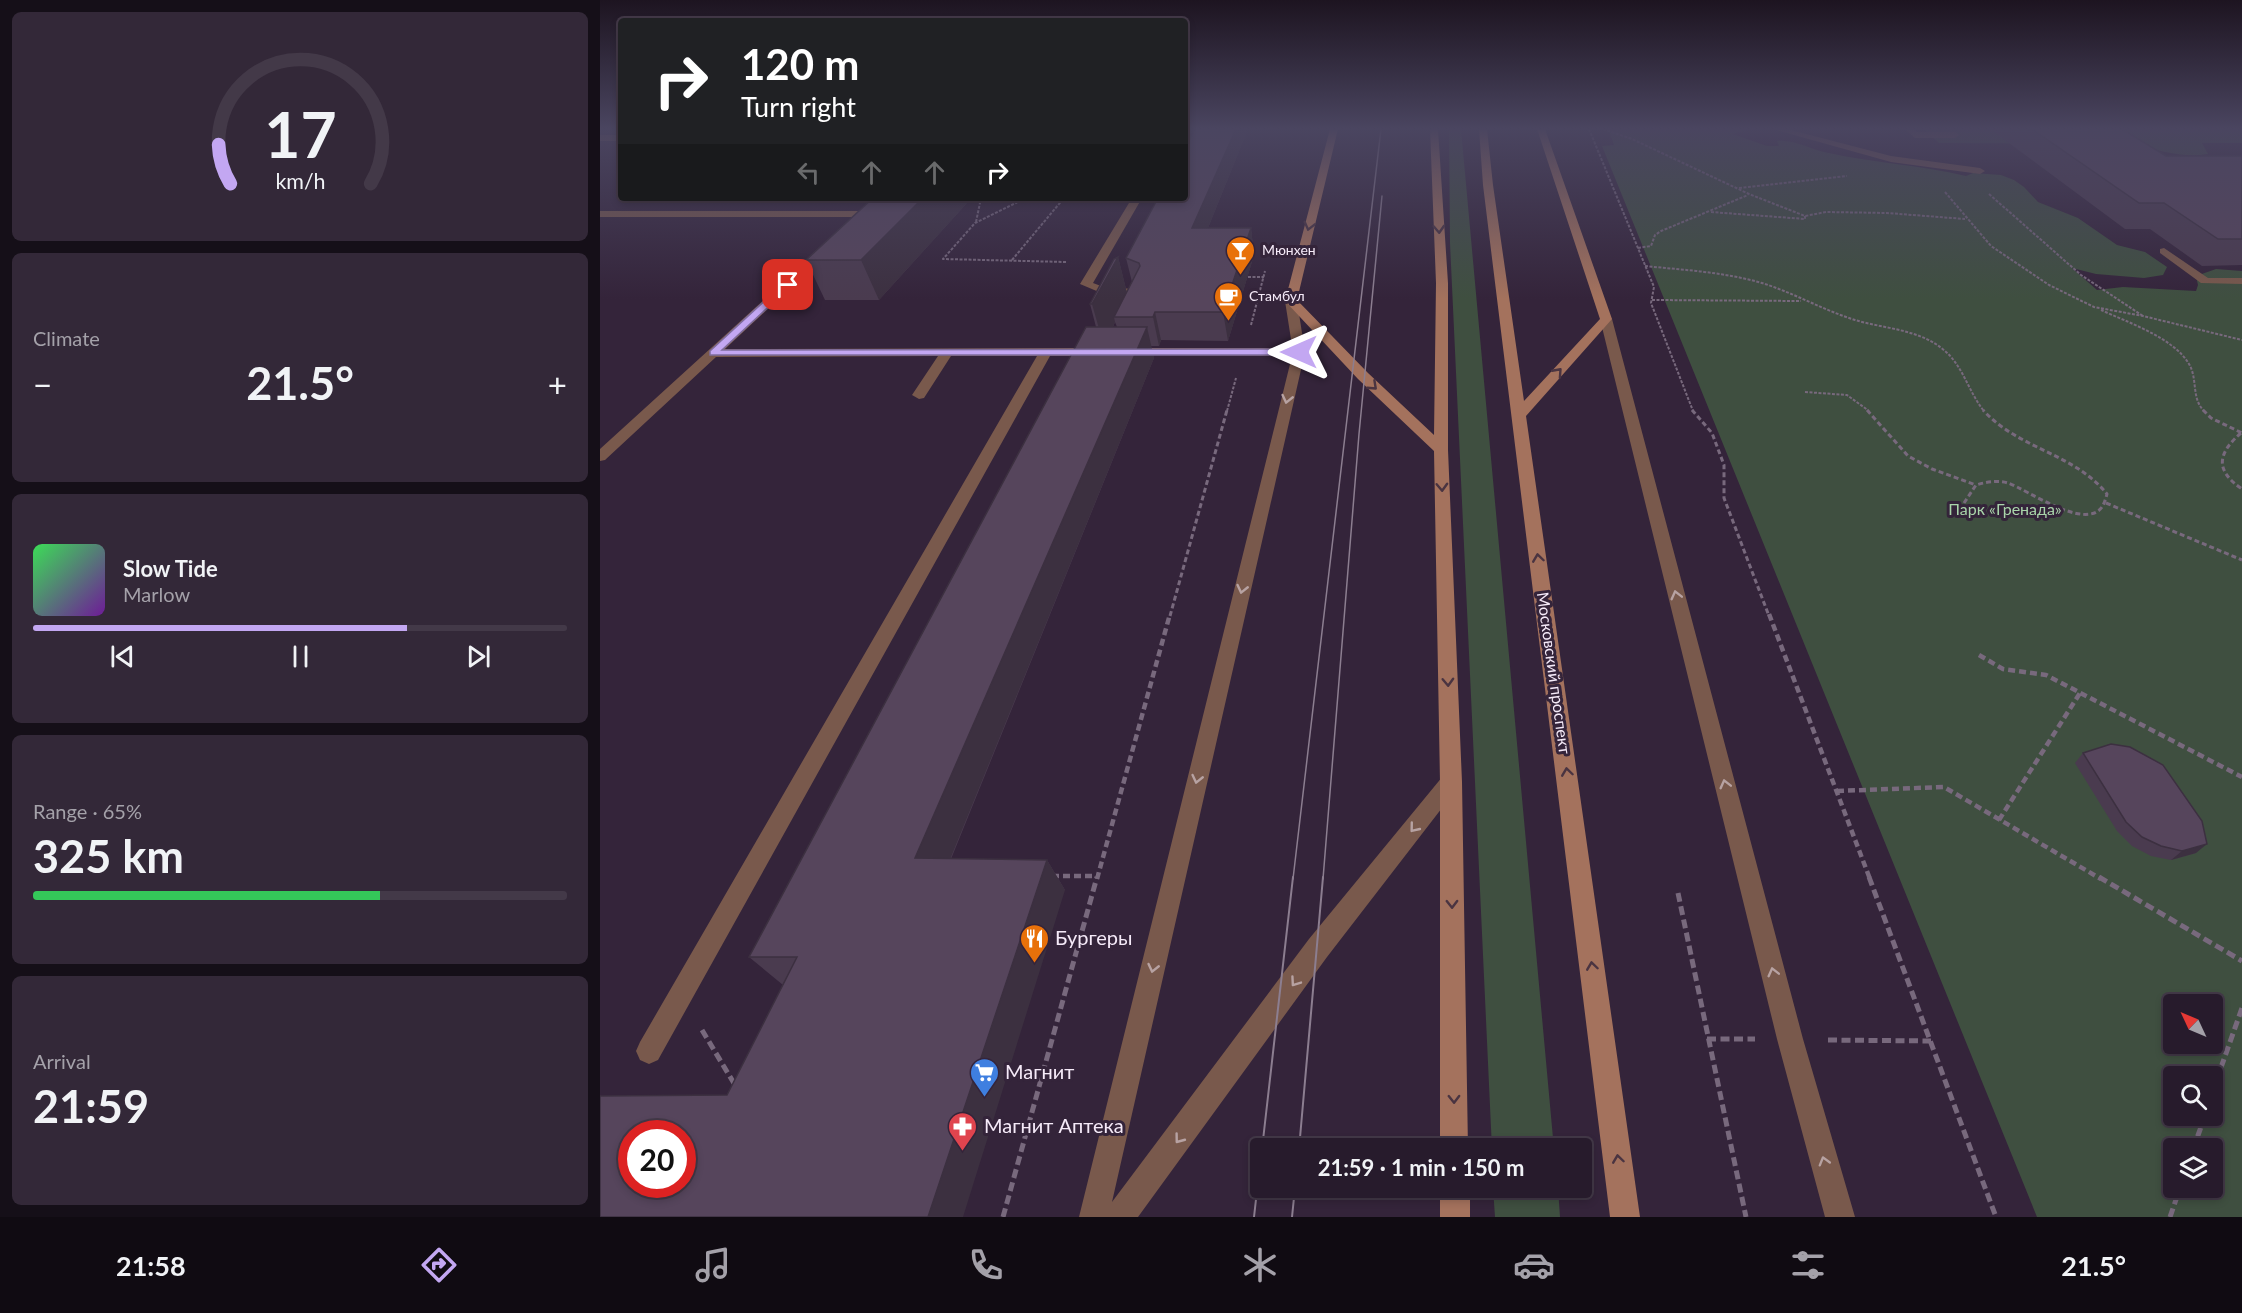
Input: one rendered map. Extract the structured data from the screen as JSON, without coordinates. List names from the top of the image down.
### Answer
{
  "streets": {
    "main road": ["Московский проспект"]
  },
  "parks": ["Парк «Гренада»"],
  "places": {
    "bar": ["Мюнхен"],
    "cafe": ["Стамбул"],
    "restaurant": ["Бургеры"],
    "supermarket": ["Магнит"],
    "pharmacy": ["Магнит Аптека"]
  },
  "north": "top left",
  "page": {
    "turn": ["120 m", "Turn right"],
    "tile": [
      "Climate",
      ["Range · 65%", "325 km"],
      ["Arrival", "21:59"]
    ],
    "heat": ["−", "21.5°", "+"],
    "song": ["Slow Tide", "Marlow"],
    "limit": "20",
    "trip": "21:59 · 1 min · 150 m",
    "tabs": ["21:58", "21.5°"],
    "gauge": ["17", "km/h"]
  }
}
